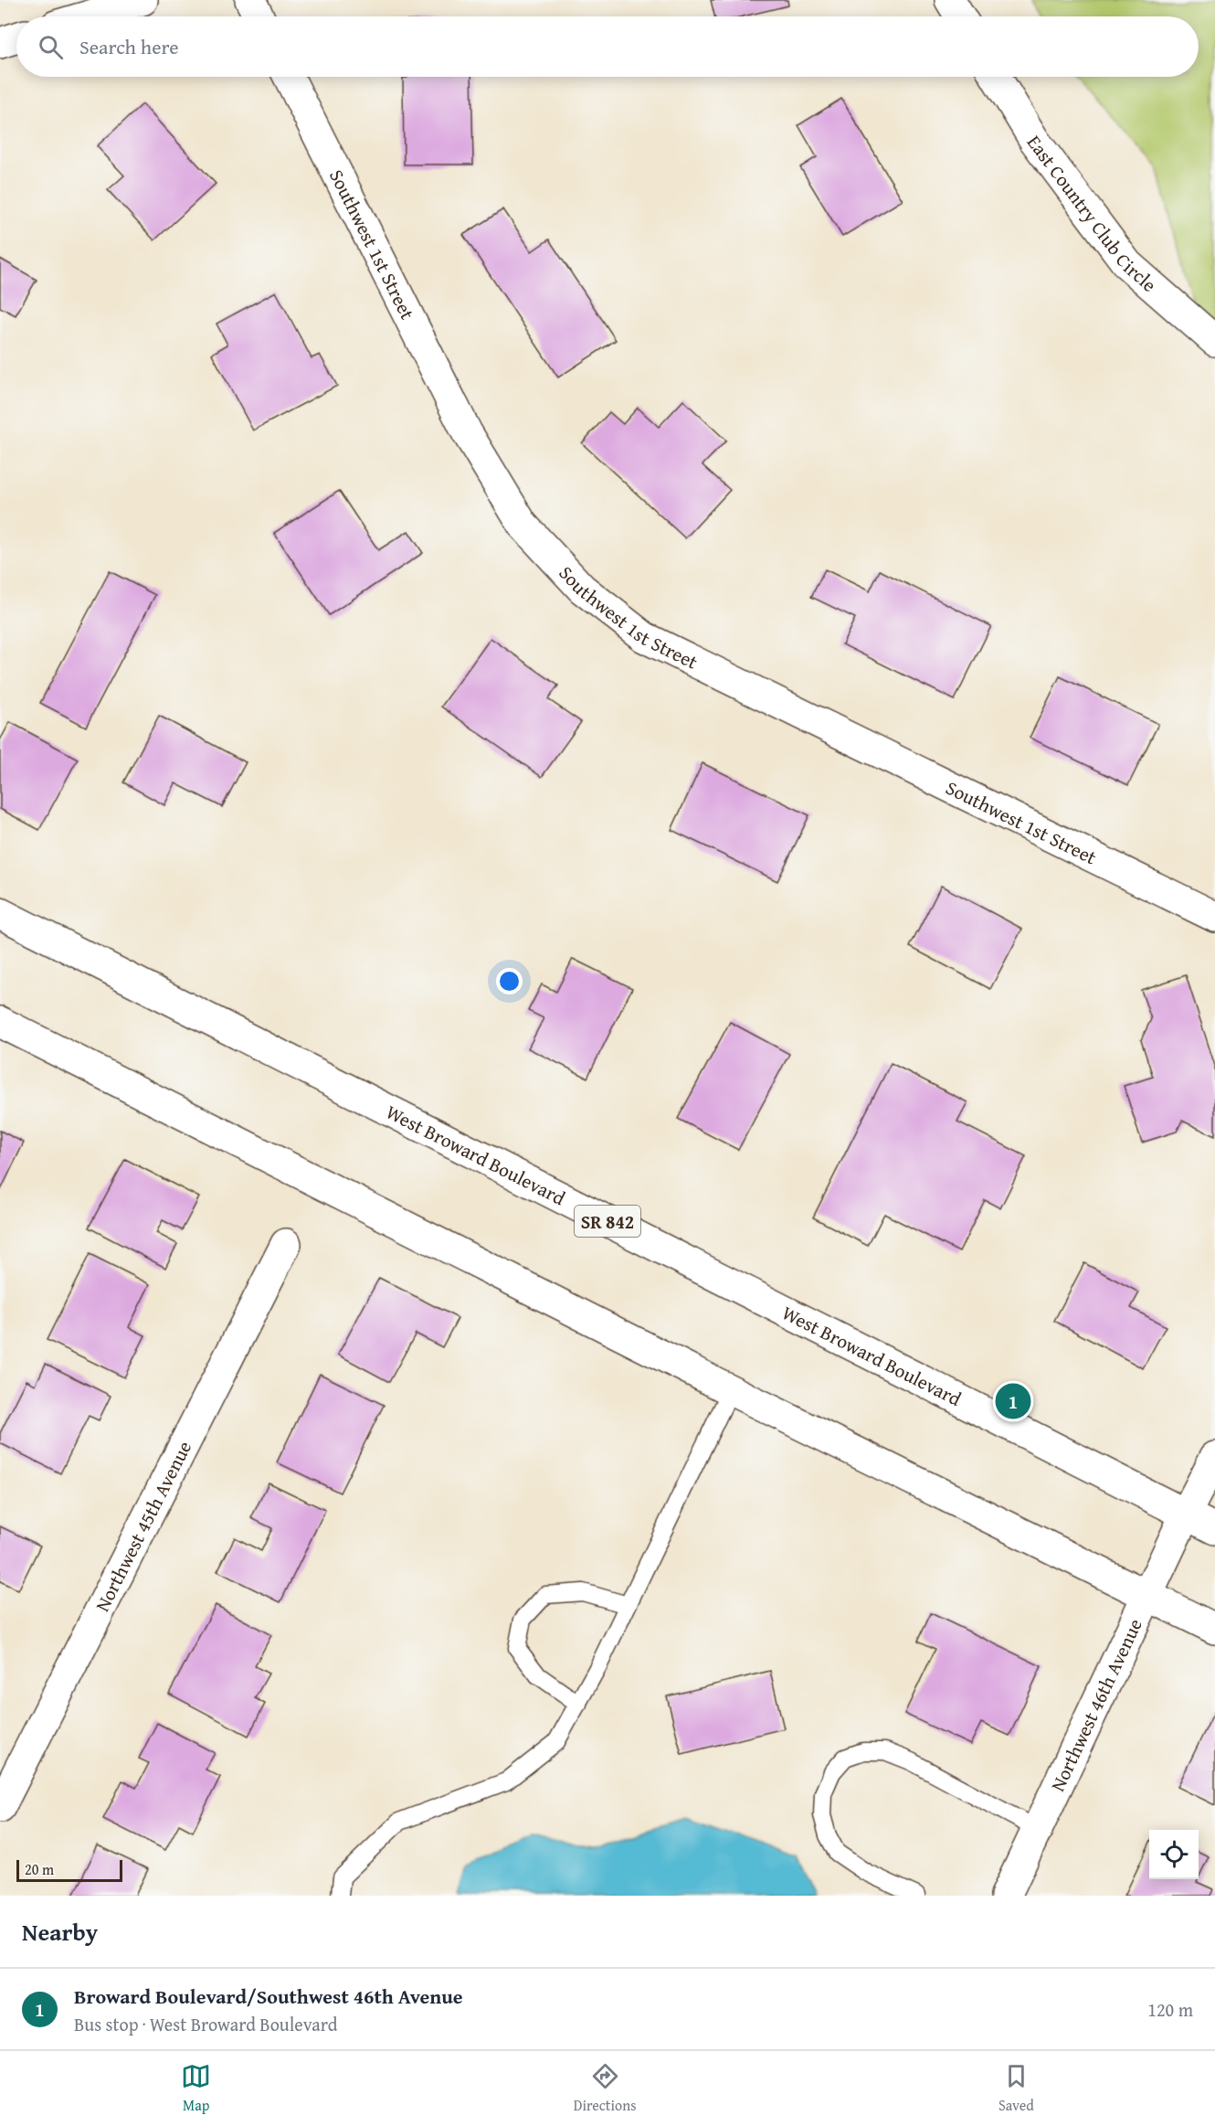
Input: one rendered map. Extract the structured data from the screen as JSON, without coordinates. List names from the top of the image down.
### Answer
{
  "streets": {
    "street": [
      "East Country Club Circle",
      "Southwest 1st Street",
      "West Broward Boulevard",
      "SR 842",
      "Northwest 45th Avenue",
      "Northwest 46th Avenue"
    ]
  },
  "crossings": [
    ["West Broward Boulevard", "Northwest 46th Avenue"]
  ],
  "scale_bar": "20 m",
  "page": {
    "search": "Search here",
    "pins": "1",
    "scale": "20 m",
    "heading": "Nearby",
    "list": [
      {
        "mark": "1",
        "name": "Broward Boulevard/Southwest 46th Avenue",
        "note": "Bus stop · West Broward Boulevard",
        "value": "120 m"
      }
    ],
    "nav": ["Map", "Directions", "Saved"]
  }
}
